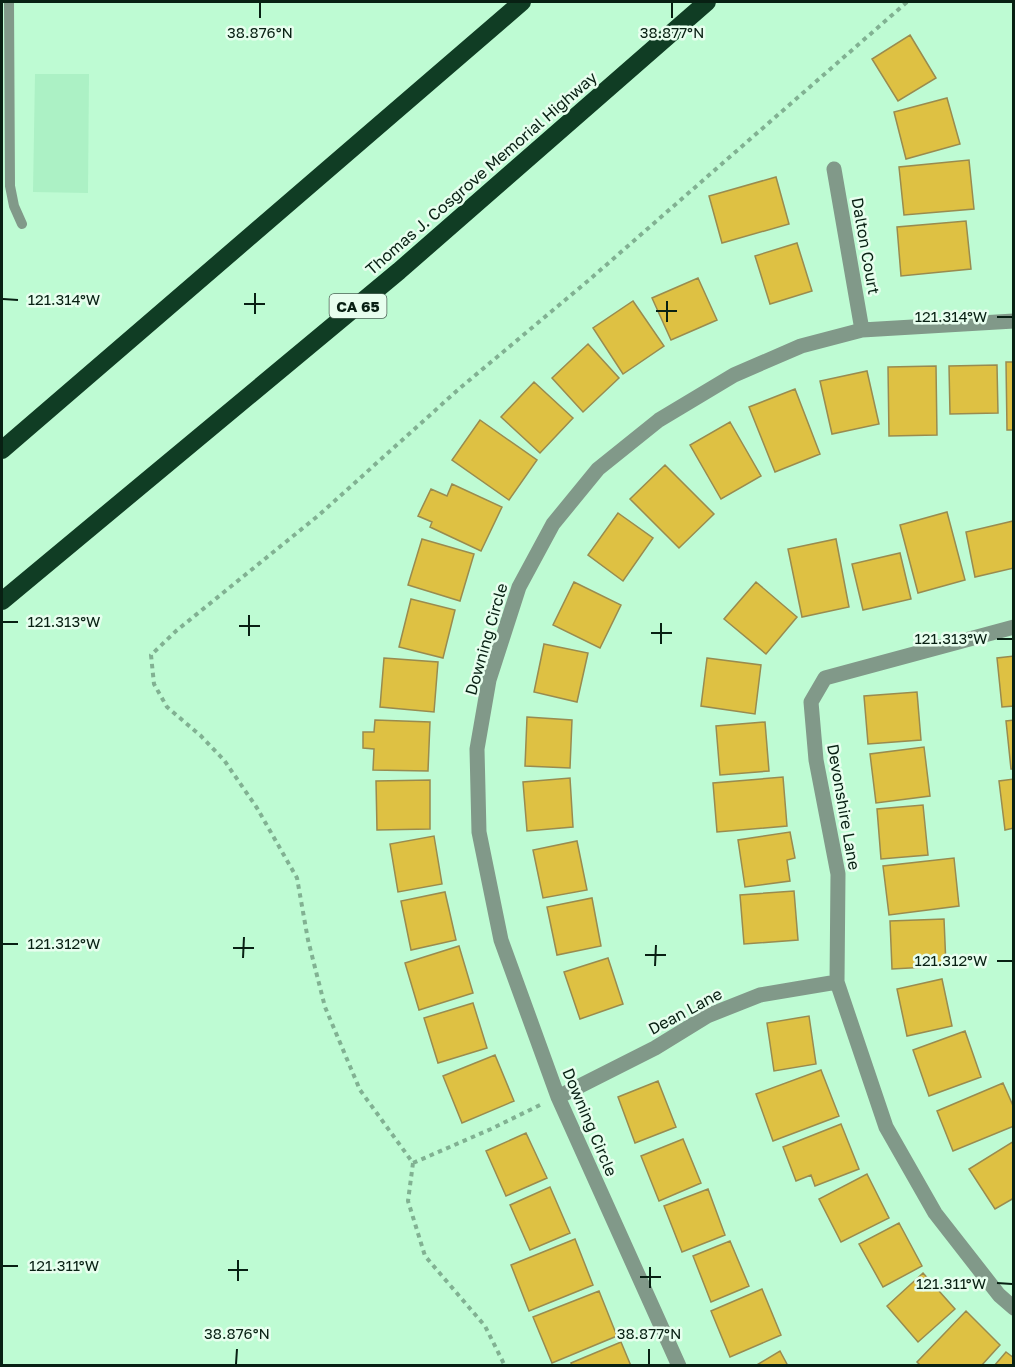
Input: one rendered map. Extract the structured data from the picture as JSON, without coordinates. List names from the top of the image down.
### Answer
{
  "streets": {
    "highway": ["Thomas J. Cosgrove Memorial Highway", "CA 65"],
    "street": [
      "Dalton Court",
      "Downing Circle",
      "Devonshire Lane",
      "Dean Lane"
    ]
  },
  "crossings": [
    ["Dalton Court", "Downing Circle"],
    ["Downing Circle", "Dean Lane"],
    ["Devonshire Lane", "Dean Lane"]
  ],
  "coordinates": [
    "38.876°N",
    "38.877°N",
    "121.314°W",
    "121.313°W",
    "121.312°W",
    "121.311°W"
  ]
}
